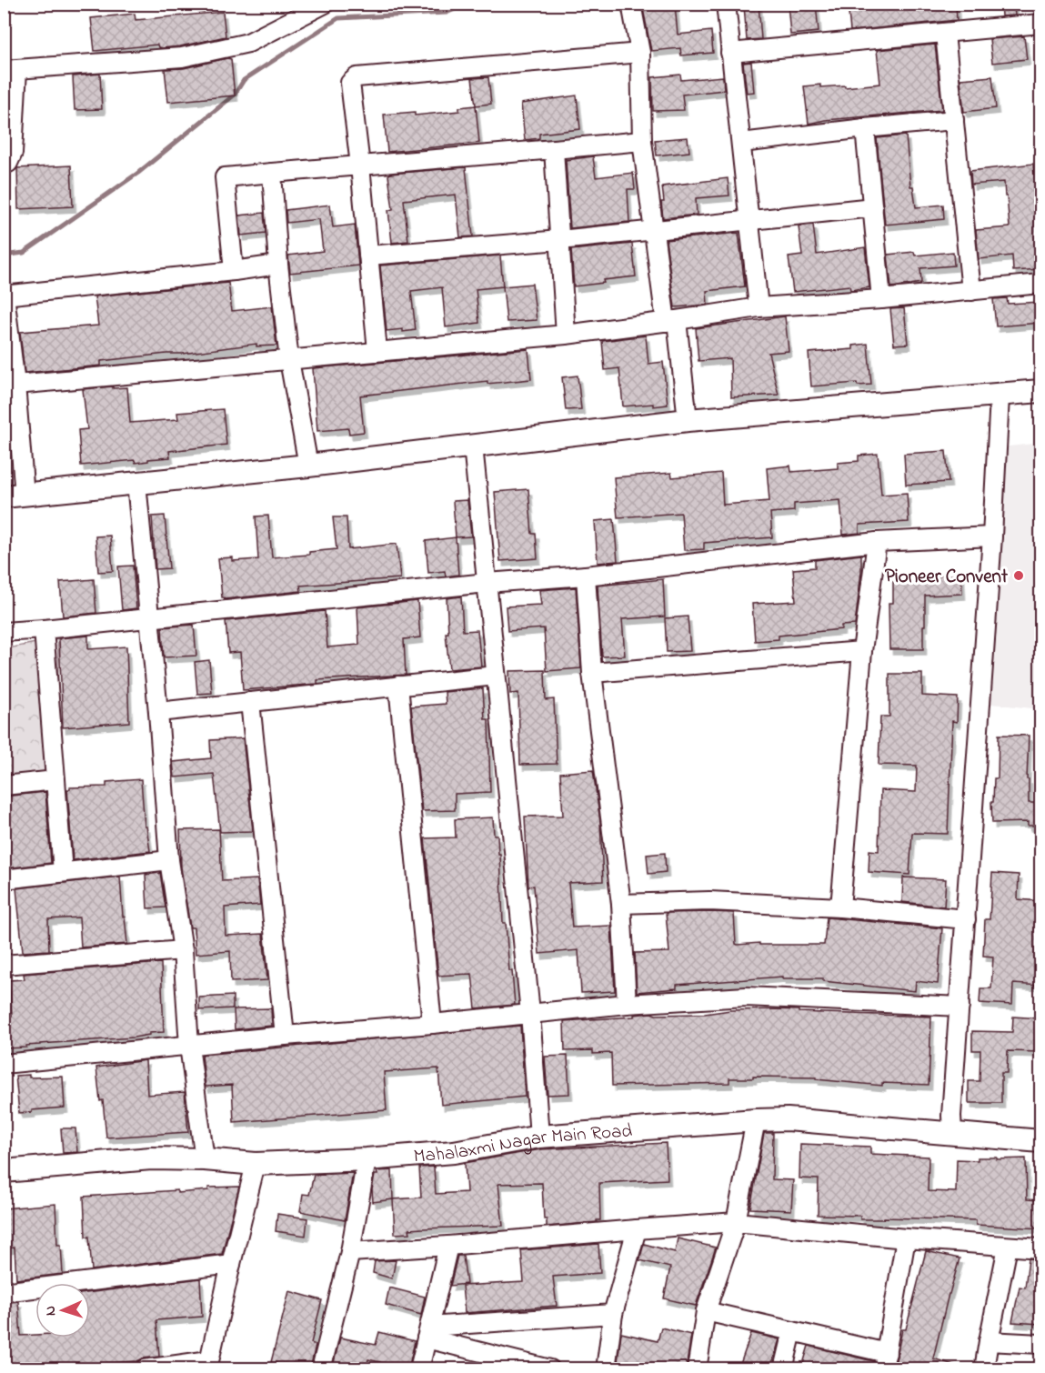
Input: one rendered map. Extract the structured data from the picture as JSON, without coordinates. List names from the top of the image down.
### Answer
{
  "streets": {
    "street": ["Mahalaxmi Nagar Main Road"]
  },
  "places": ["Pioneer Convent"],
  "north": "left"
}
